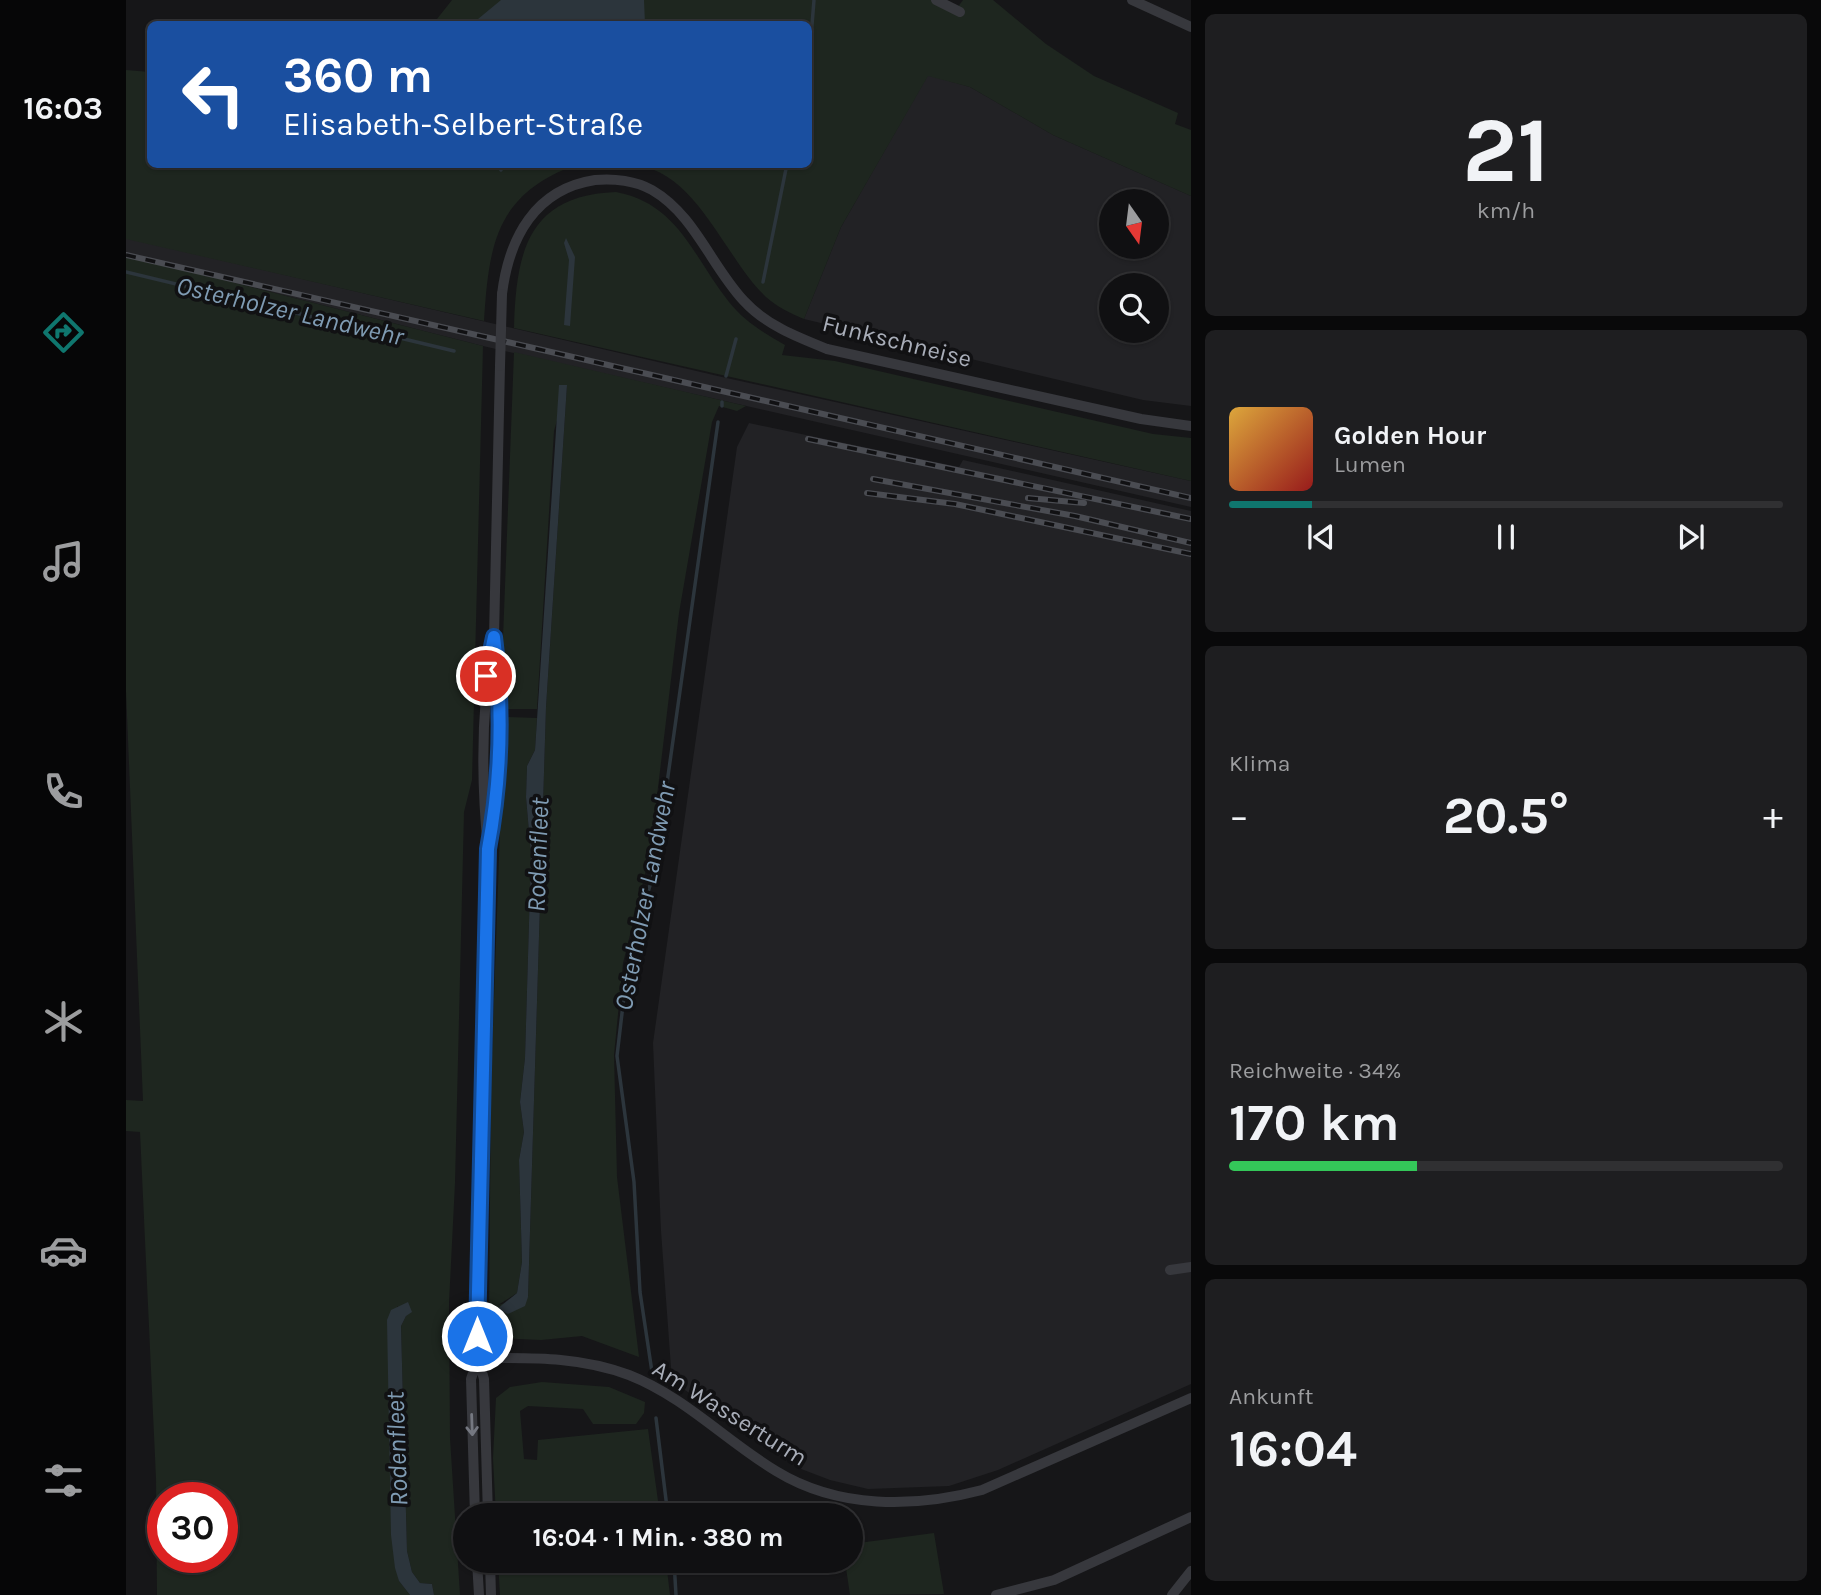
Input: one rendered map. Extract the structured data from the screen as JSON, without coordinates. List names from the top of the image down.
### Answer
{
  "streets": {
    "street": ["Funkschneise", "Am Wasserturm"]
  },
  "crossings": [
    ["Funkschneise", "Am Wasserturm"]
  ],
  "water": ["Osterholzer Landwehr", "Rodenfleet"],
  "north": "bottom",
  "page": {
    "tabs": "16:03",
    "tile": [
      ["21", "km/h"],
      "Klima",
      ["Reichweite · 34%", "170 km"],
      ["Ankunft", "16:04"]
    ],
    "turn": ["360 m", "Elisabeth-Selbert-Straße"],
    "song": ["Golden Hour", "Lumen"],
    "heat": ["−", "20.5°", "+"],
    "limit": "30",
    "trip": "16:04 · 1 Min. · 380 m"
  }
}
